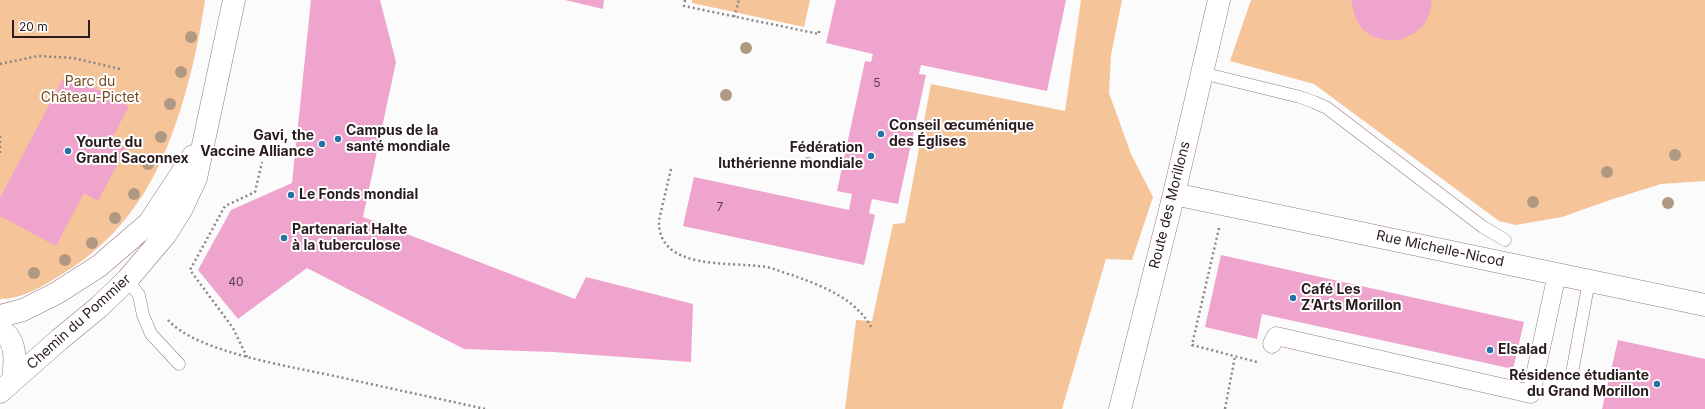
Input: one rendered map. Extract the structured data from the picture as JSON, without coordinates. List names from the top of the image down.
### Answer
{
  "streets": {
    "street": ["Route des Morillons", "Rue Michelle-Nicod", "Chemin du Pommier"]
  },
  "crossings": [
    ["Route des Morillons", "Rue Michelle-Nicod"]
  ],
  "parks": ["Parc du Château-Pictet"],
  "places": [
    "Conseil œcuménique des Églises",
    "Campus de la santé mondiale",
    "Gavi, the Vaccine Alliance",
    "Yourte du Grand Saconnex",
    "Fédération luthérienne mondiale",
    "Le Fonds mondial",
    "Partenariat Halte à la tuberculose",
    "Café Les Z’Arts Morillon",
    "Elsalad",
    "Résidence étudiante du Grand Morillon"
  ],
  "house_numbers": ["5", "7", "40"],
  "scale_bar": "20 m"
}
